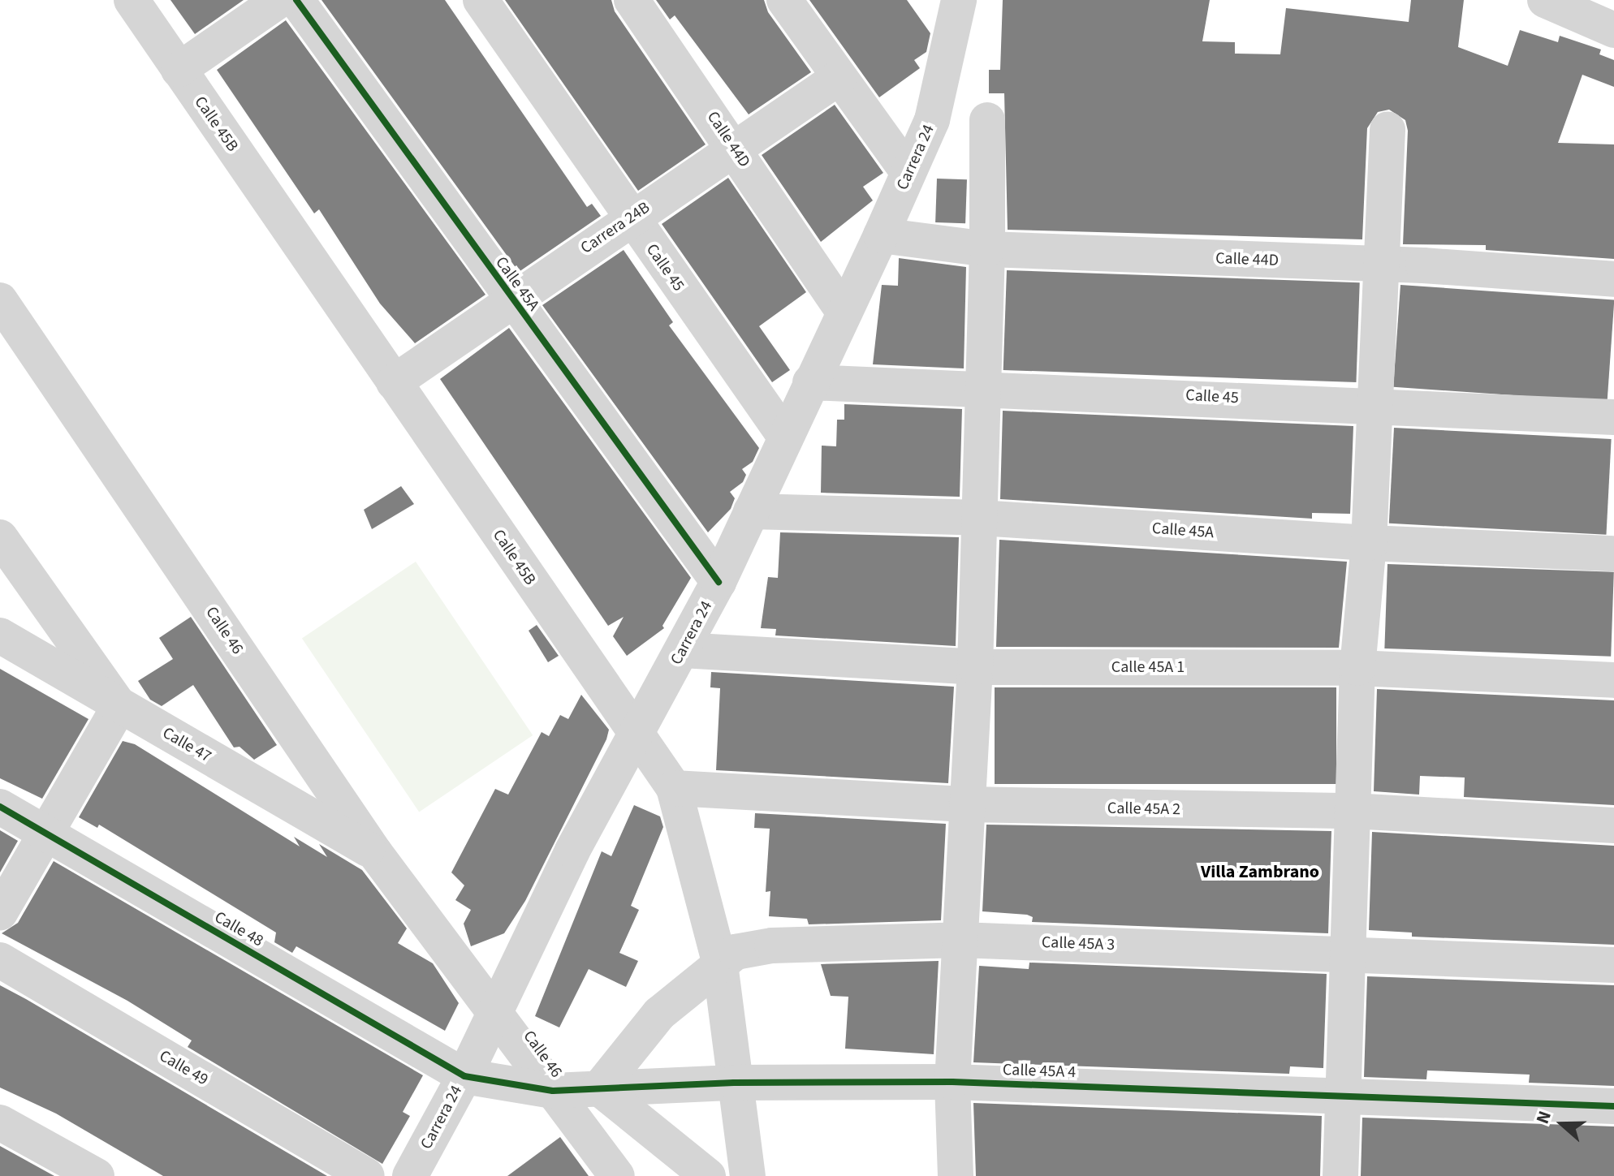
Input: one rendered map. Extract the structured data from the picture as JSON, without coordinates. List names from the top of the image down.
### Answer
{
  "streets": {
    "street": [
      "Calle 45B",
      "Calle 44D",
      "Carrera 24",
      "Carrera 24B",
      "Calle 45",
      "Calle 45A",
      "Calle 46",
      "Calle 45A 1",
      "Calle 47",
      "Calle 45A 2",
      "Calle 48",
      "Calle 45A 3",
      "Calle 49",
      "Calle 45A 4"
    ]
  },
  "crossings": [
    ["Calle 45B", "Carrera 24"],
    ["Calle 45B", "Carrera 24B"],
    ["Calle 45B", "Calle 45A 2"],
    ["Calle 45B", "Calle 45A 3"],
    ["Calle 45B", "Calle 45A 4"],
    ["Calle 44D", "Carrera 24"],
    ["Calle 44D", "Carrera 24B"],
    ["Carrera 24", "Calle 45"],
    ["Carrera 24", "Calle 45A"],
    ["Carrera 24", "Calle 46"],
    ["Carrera 24", "Calle 45A 1"],
    ["Carrera 24", "Calle 48"],
    ["Carrera 24", "Calle 45A 4"],
    ["Carrera 24B", "Calle 45"],
    ["Carrera 24B", "Calle 45A"],
    ["Calle 46", "Calle 47"],
    ["Calle 46", "Calle 45A 4"],
    ["Calle 48", "Calle 45A 4"],
    ["Calle 45A 3", "Calle 45A 4"]
  ],
  "districts": ["Villa Zambrano"],
  "north": "left"
}
